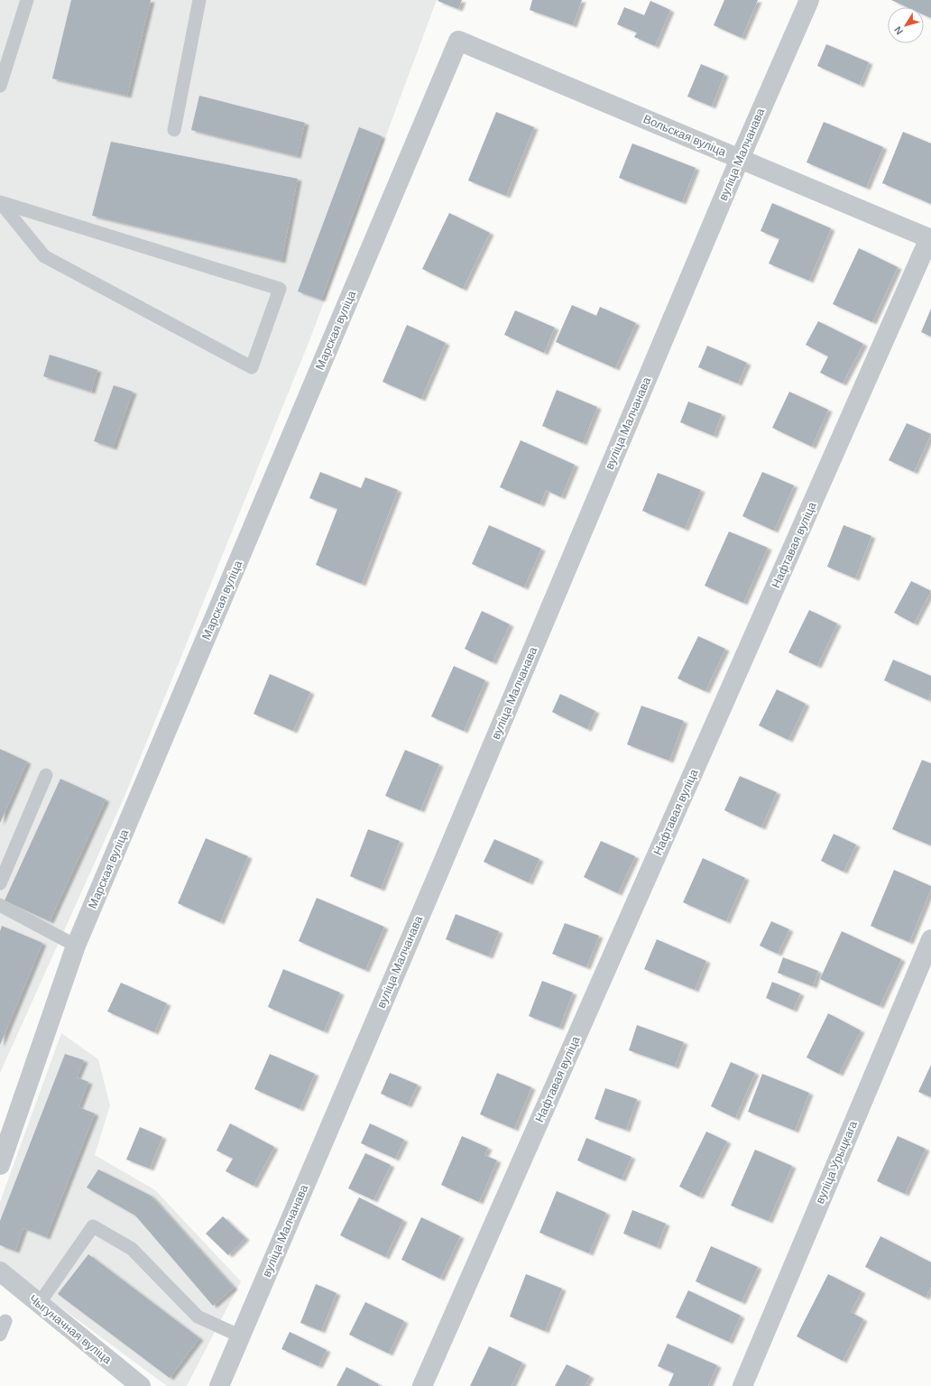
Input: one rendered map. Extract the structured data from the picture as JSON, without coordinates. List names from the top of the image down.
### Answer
{
  "streets": {
    "street": [
      "Вольская вуліца",
      "вуліца Малчанава",
      "Марская вуліца",
      "Нафтавая вуліца",
      "вуліца Урыцкага",
      "Чыгуначная вуліца"
    ]
  },
  "crossings": [
    ["Вольская вуліца", "вуліца Малчанава"],
    ["Вольская вуліца", "Марская вуліца"],
    ["Вольская вуліца", "Нафтавая вуліца"]
  ],
  "north": "bottom left"
}
